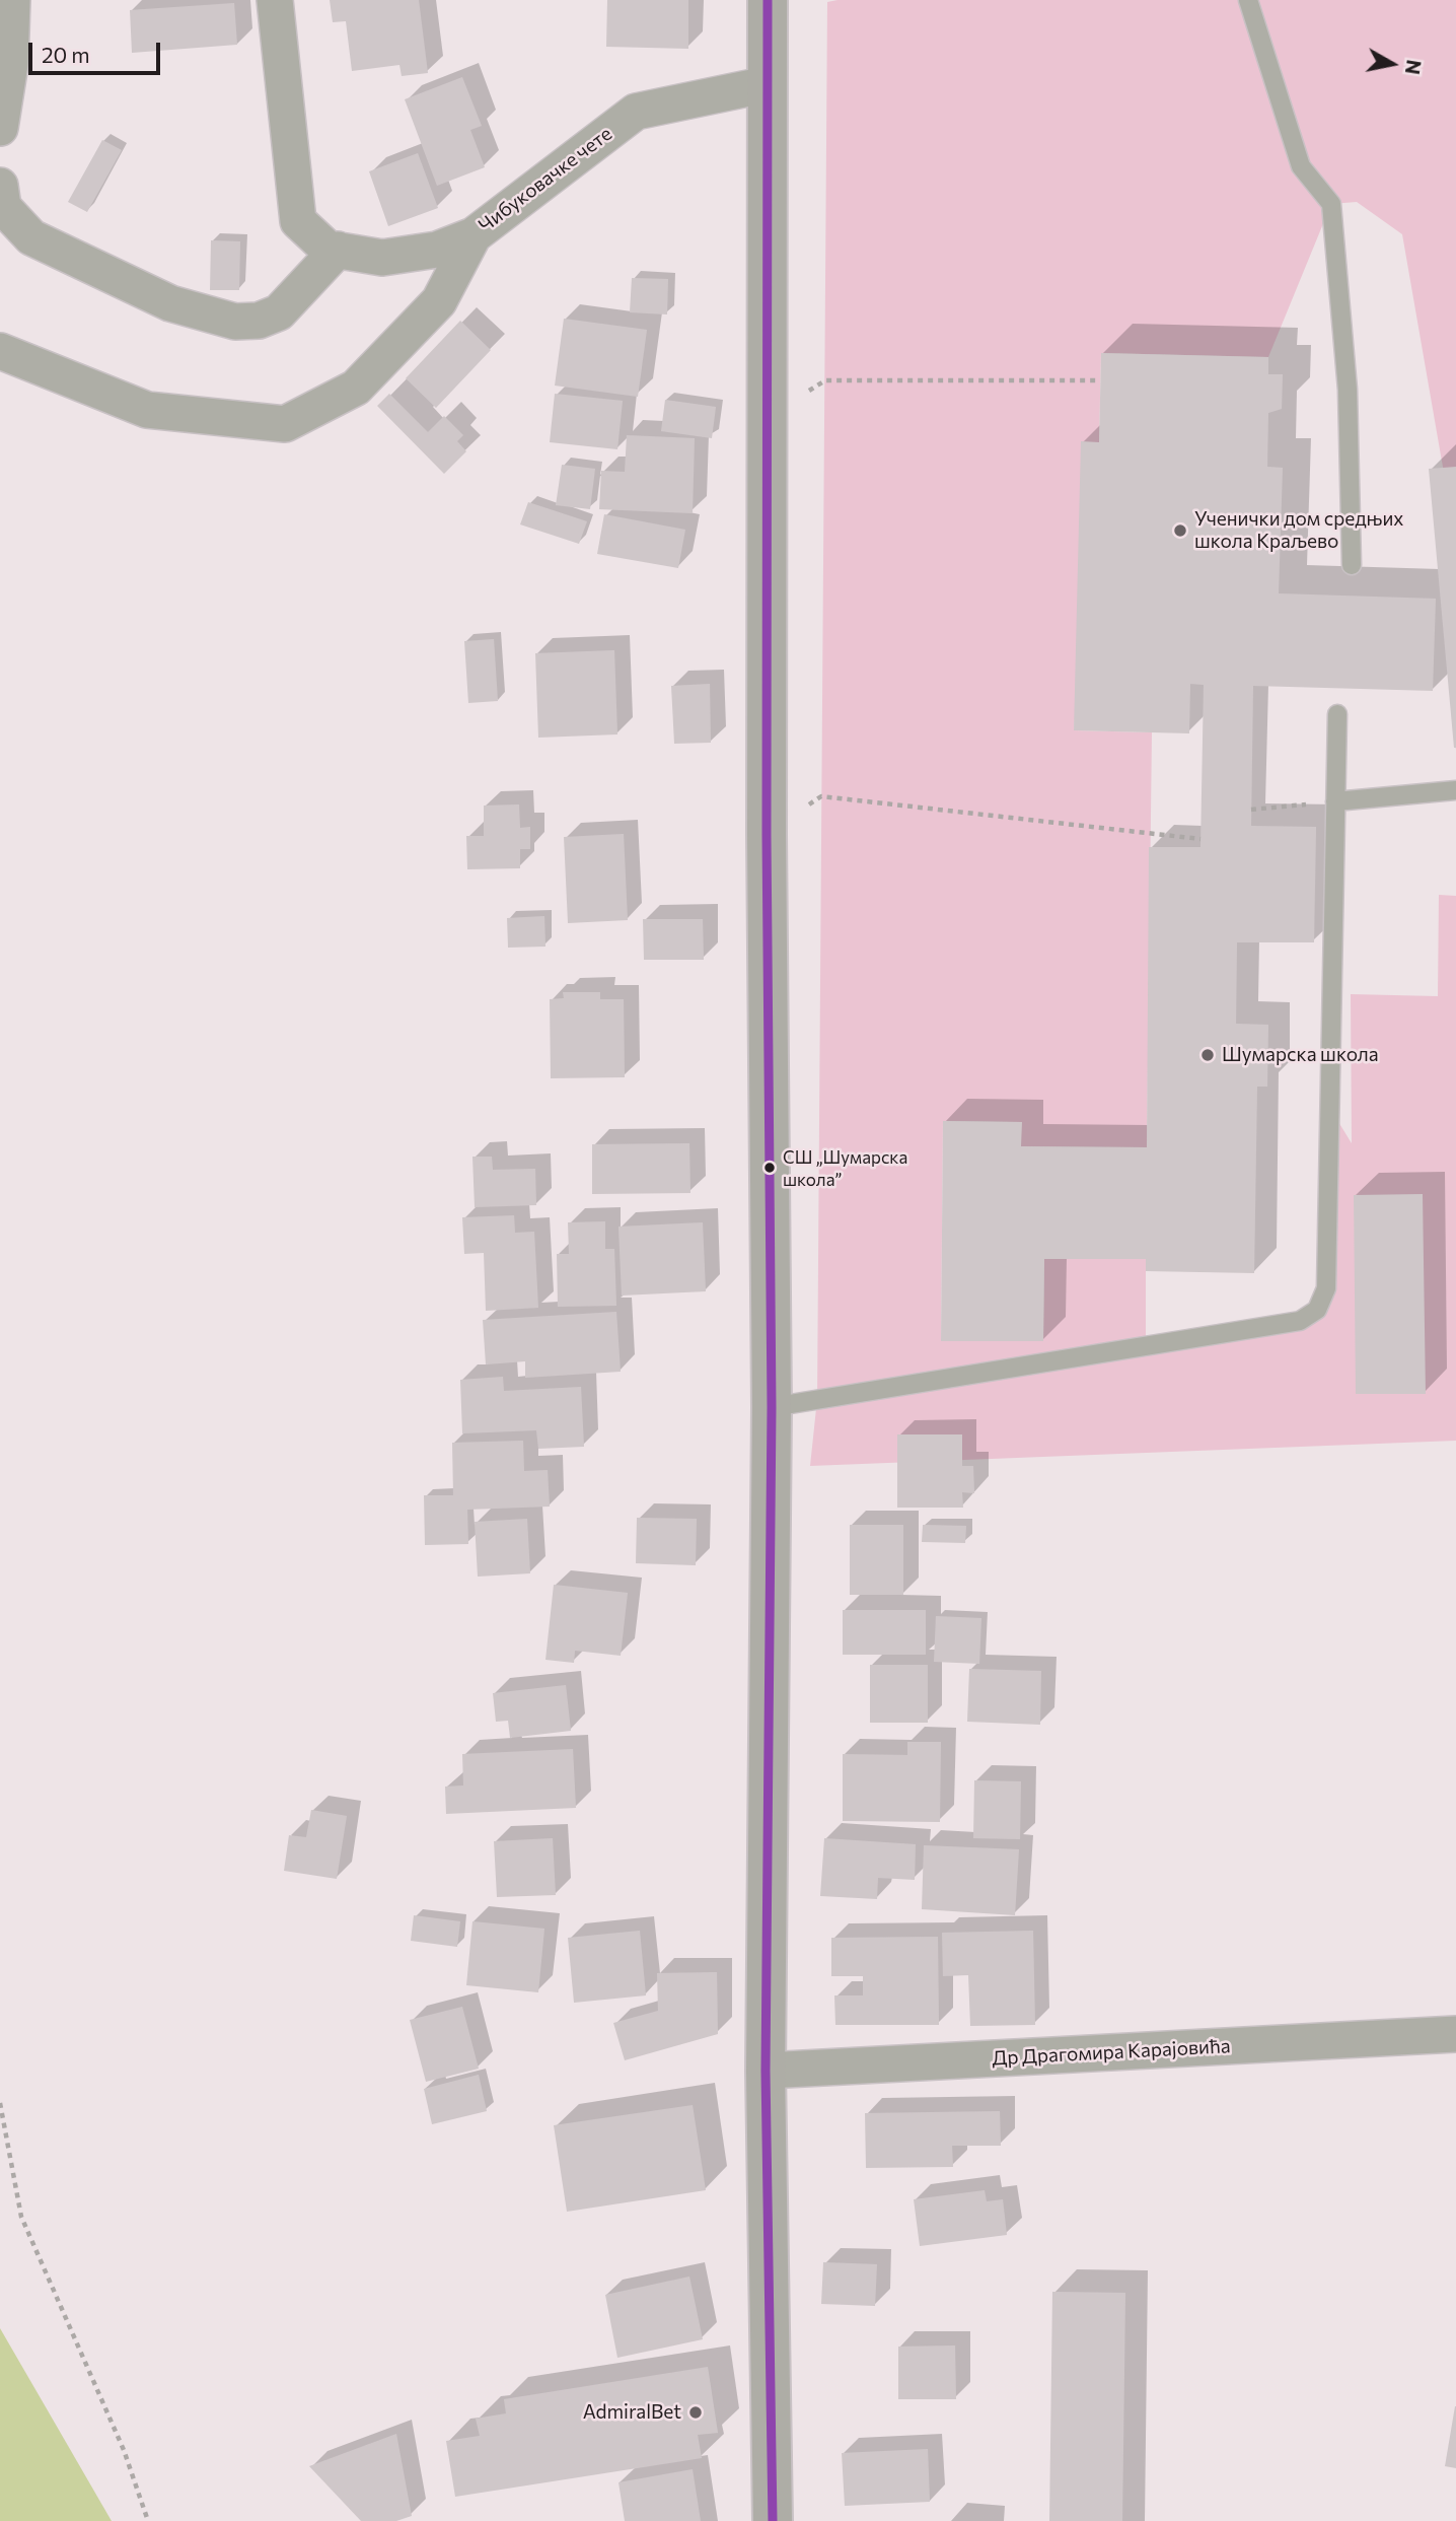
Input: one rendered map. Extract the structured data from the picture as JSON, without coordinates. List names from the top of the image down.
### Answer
{
  "streets": {
    "street": ["Чибуковачке чете", "Др Драгомира Карајовића"]
  },
  "places": [
    "Ученички дом средњих школа Краљево",
    "Шумарска школа",
    "СШ „Шумарска школа”",
    "AdmiralBet"
  ],
  "scale_bar": "20 m",
  "north": "right"
}
